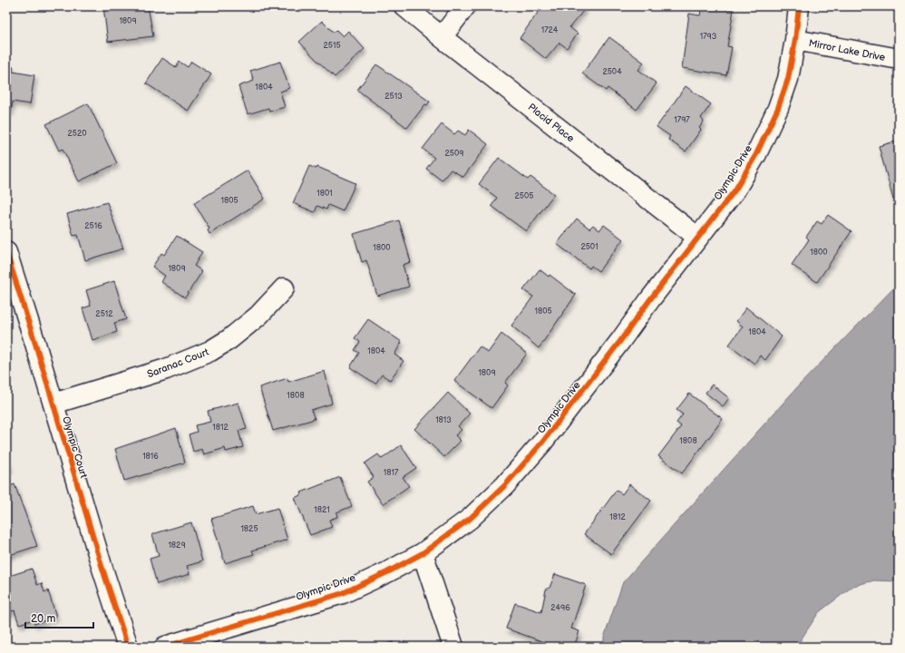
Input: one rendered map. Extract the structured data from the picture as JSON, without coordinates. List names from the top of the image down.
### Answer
{
  "streets": {
    "street": [
      "Mirror Lake Drive",
      "Placid Place",
      "Olympic Drive",
      "Saranac Court",
      "Olympic Court"
    ]
  },
  "crossings": [
    ["Mirror Lake Drive", "Olympic Drive"],
    ["Placid Place", "Olympic Drive"],
    ["Saranac Court", "Olympic Court"]
  ],
  "house_numbers": [
    "1809",
    "1724",
    "1793",
    "2515",
    "2504",
    "1804",
    "2513",
    "1797",
    "2520",
    "2509",
    "1801",
    "2505",
    "1805",
    "2516",
    "2501",
    "1800",
    "1800",
    "1809",
    "1805",
    "2512",
    "1804",
    "1804",
    "1809",
    "1808",
    "1813",
    "1812",
    "1808",
    "1816",
    "1817",
    "1821",
    "1812",
    "1825",
    "1829",
    "2496"
  ],
  "scale_bar": "20 m"
}
